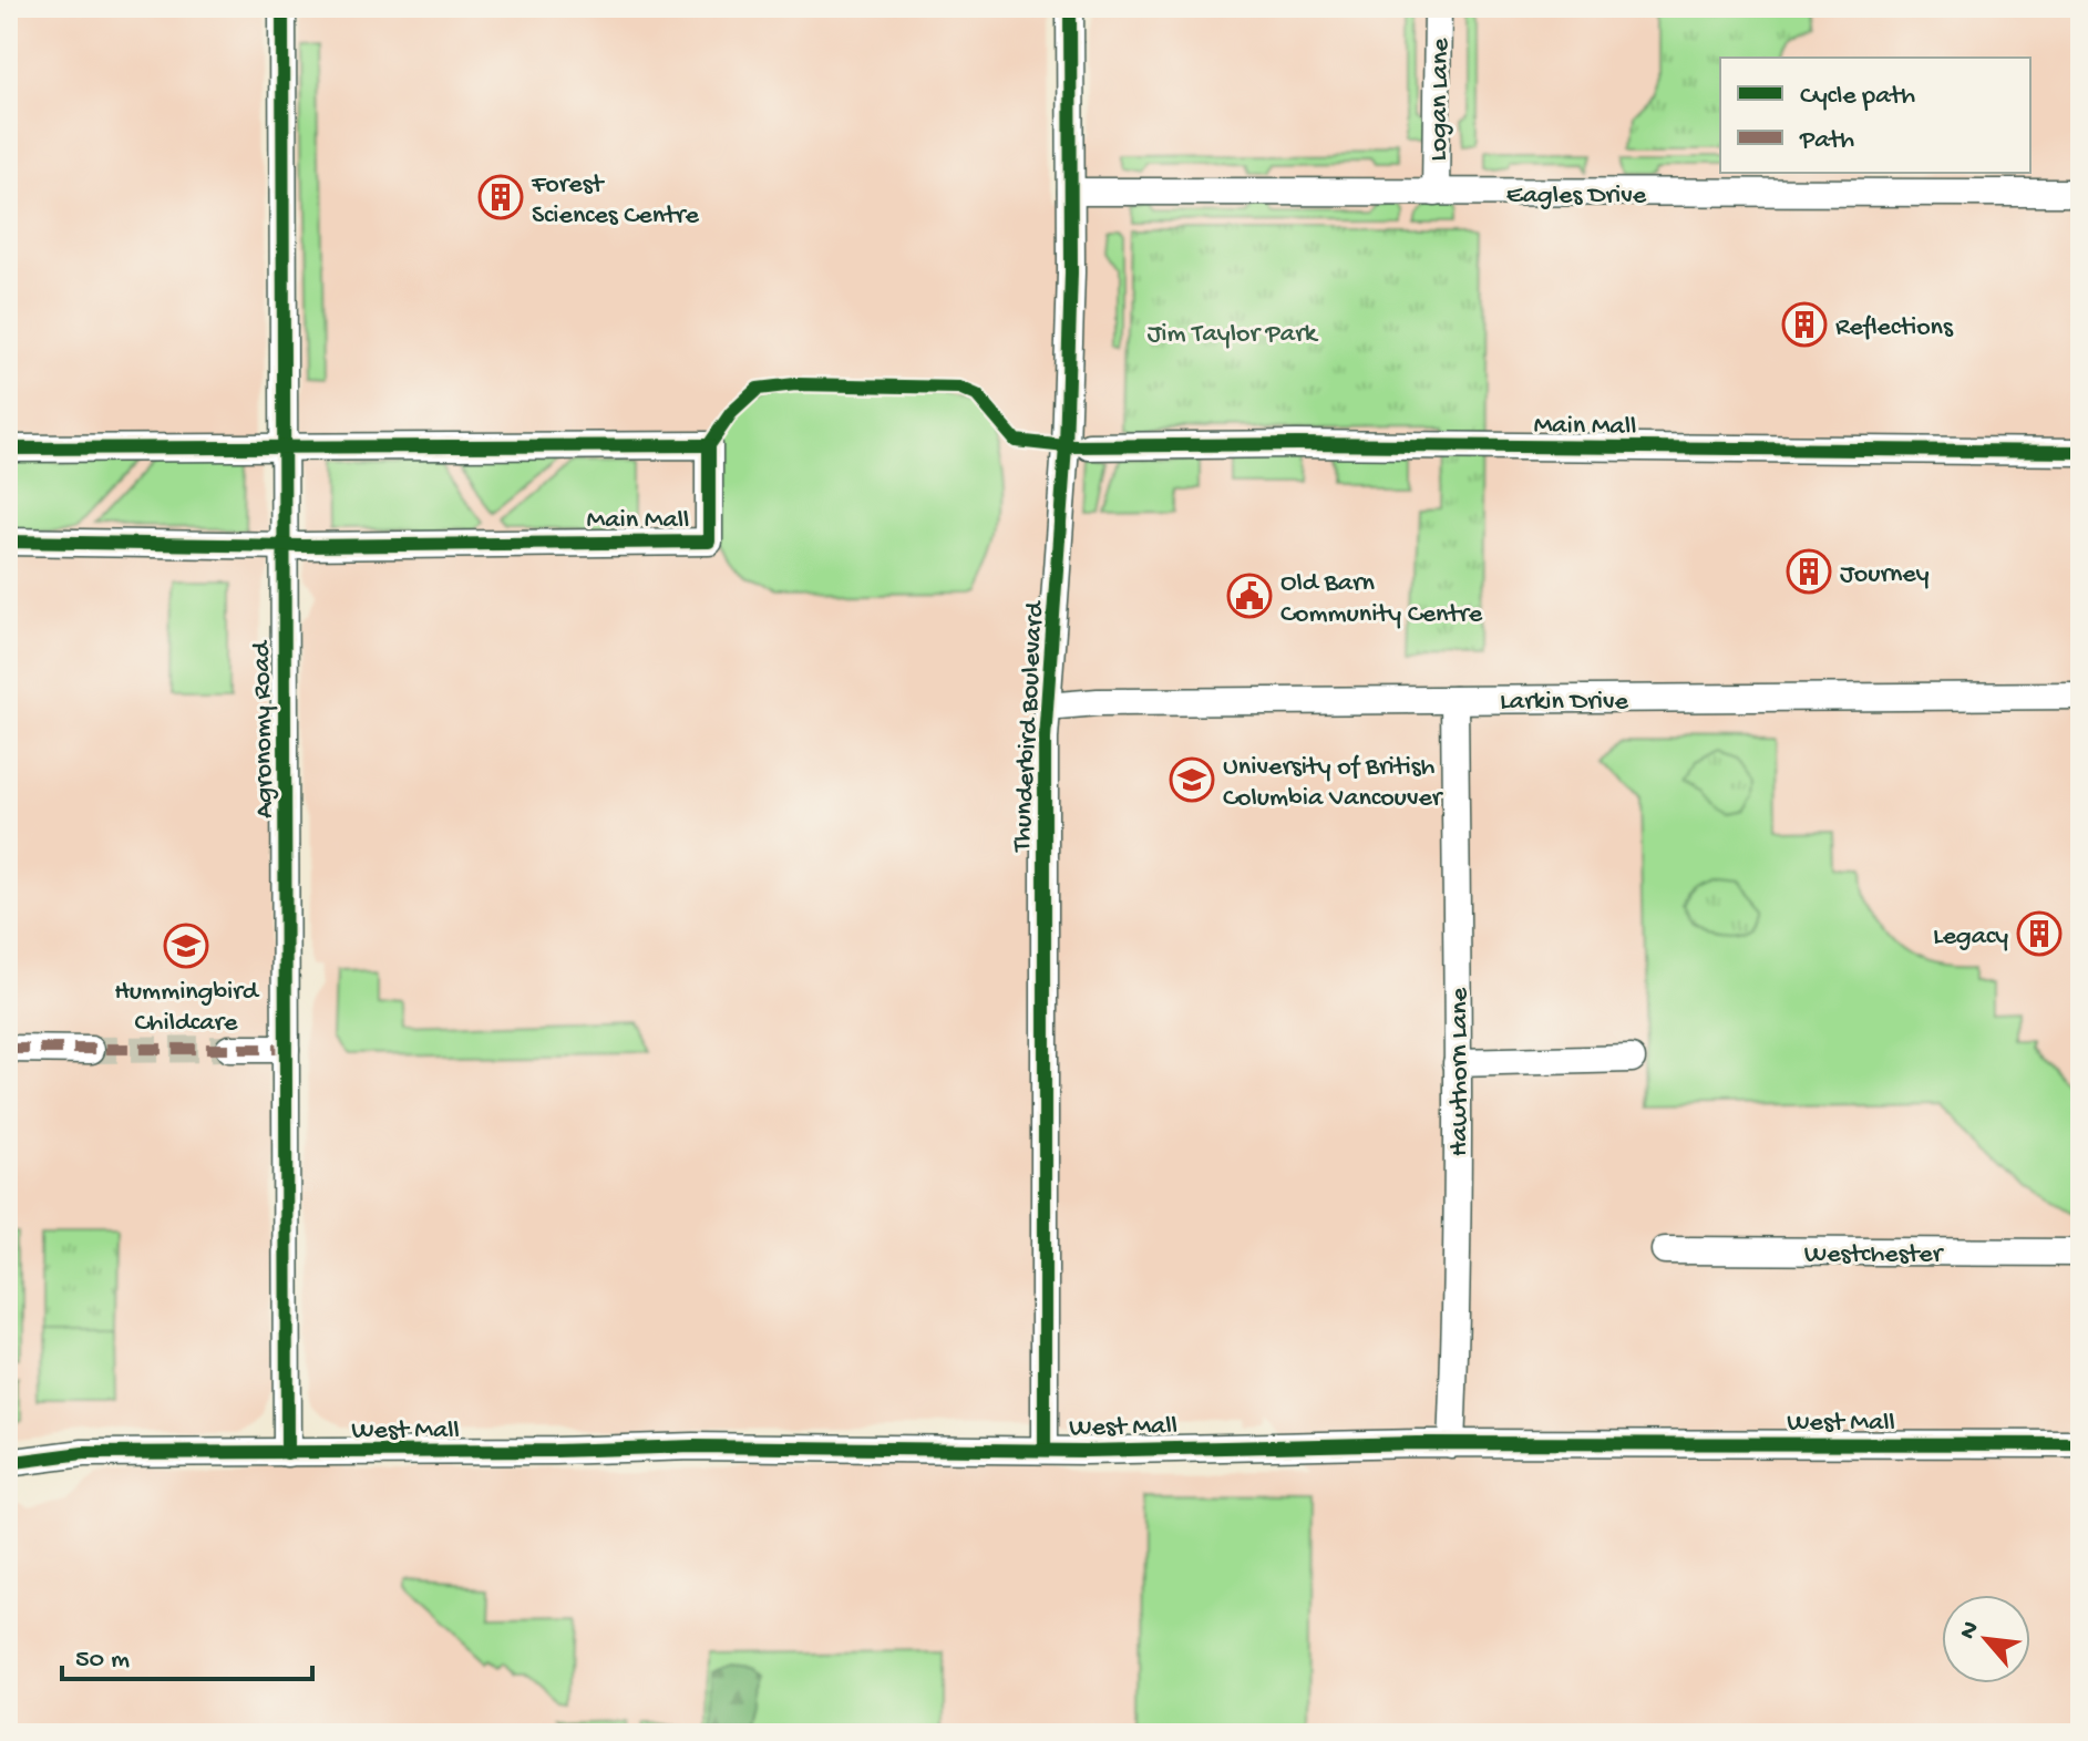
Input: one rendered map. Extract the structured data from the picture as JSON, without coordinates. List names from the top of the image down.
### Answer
{
  "streets": {
    "street": [
      "Logan Lane",
      "Eagles Drive",
      "Main Mall",
      "Larkin Drive",
      "Thunderbird Boulevard",
      "Agronomy Road",
      "Hawthorn Lane",
      "Westchester",
      "West Mall"
    ]
  },
  "crossings": [
    ["Logan Lane", "Eagles Drive"],
    ["Eagles Drive", "Thunderbird Boulevard"],
    ["Main Mall", "Agronomy Road"],
    ["Larkin Drive", "Thunderbird Boulevard"],
    ["Larkin Drive", "Hawthorn Lane"],
    ["Thunderbird Boulevard", "West Mall"],
    ["Agronomy Road", "West Mall"],
    ["Hawthorn Lane", "West Mall"]
  ],
  "parks": ["Jim Taylor Park"],
  "places": {
    "building": [
      "Forest Sciences Centre",
      "Reflections",
      "Journey",
      "Legacy"
    ],
    "public building": ["Old Barn Community Centre"],
    "school or university": ["University of British Columbia Vancouver", "Hummingbird Childcare"]
  },
  "legend": ["Cycle path", "Path"],
  "scale_bar": "50 m",
  "north": "top left"
}
